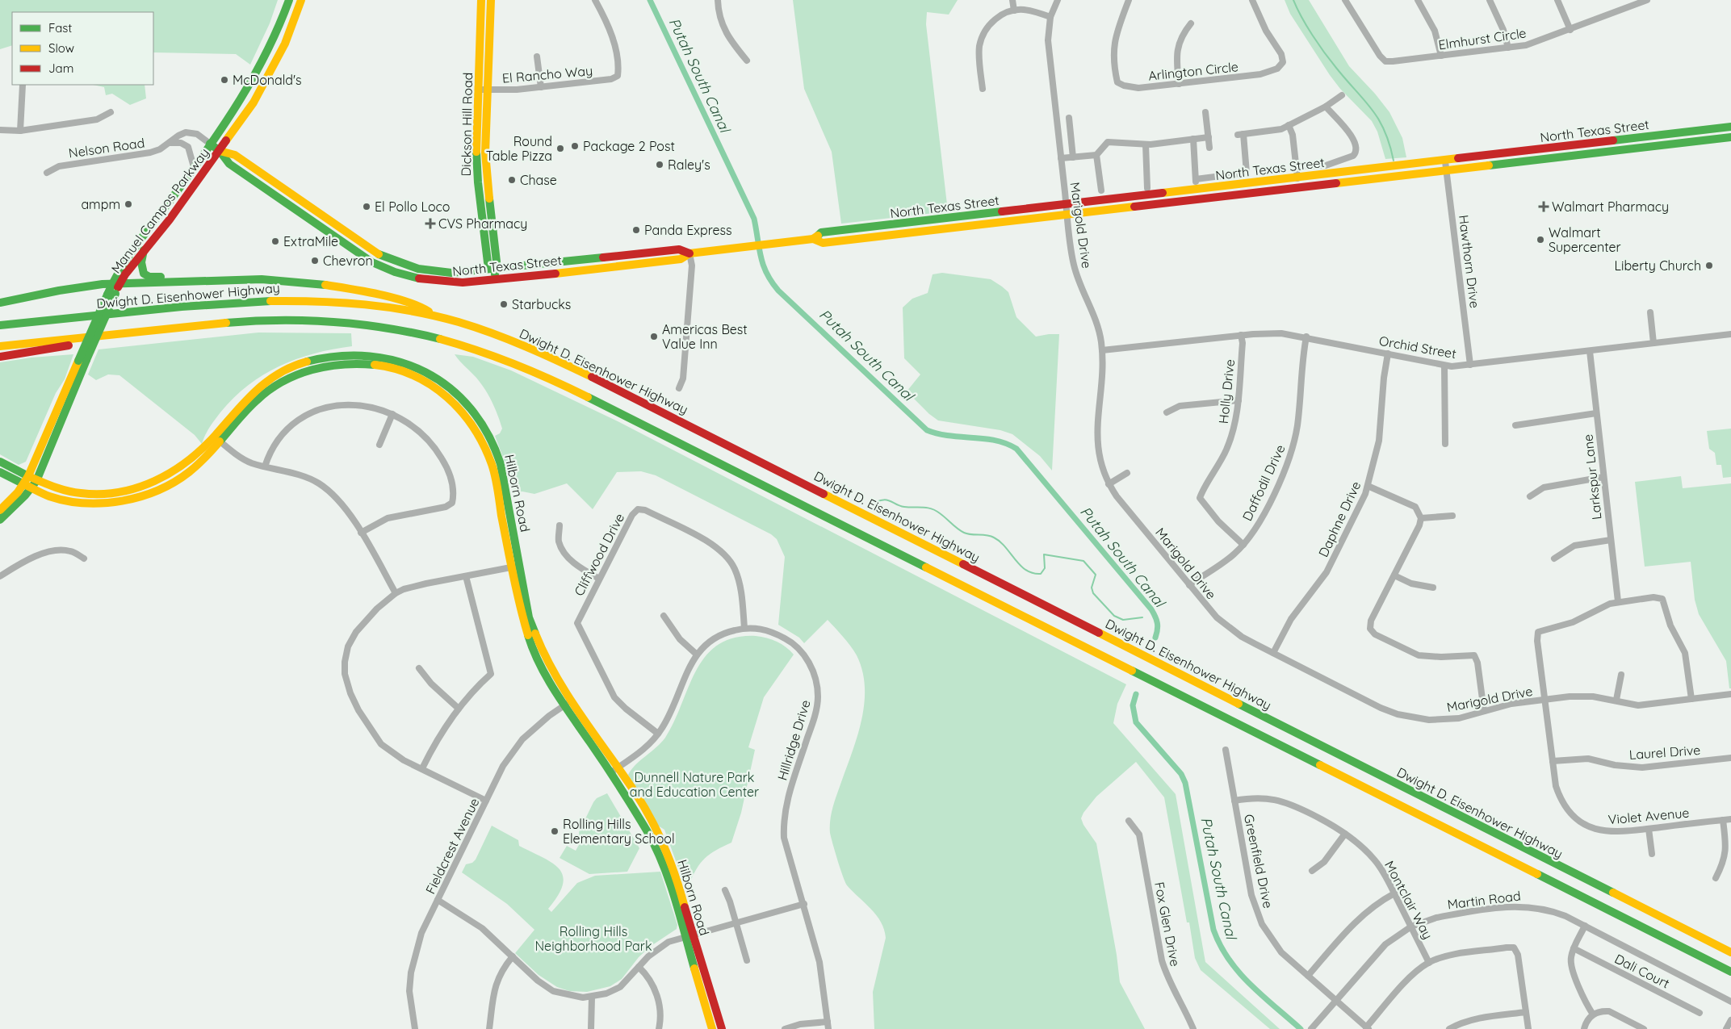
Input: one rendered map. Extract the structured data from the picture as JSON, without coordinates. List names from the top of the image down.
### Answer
{
  "streets": {
    "main road": [
      "Dickson Hill Road",
      "North Texas Street",
      "Manuel Campos Parkway",
      "Dwight D. Eisenhower Highway",
      "Hilborn Road"
    ],
    "street": [
      "Elmhurst Circle",
      "Arlington Circle",
      "El Rancho Way",
      "Nelson Road",
      "Marigold Drive",
      "Hawthorn Drive",
      "Orchid Street",
      "Holly Drive",
      "Larkspur Lane",
      "Daffodil Drive",
      "Daphne Drive",
      "Cliffwood Drive",
      "Hillridge Drive",
      "Laurel Drive",
      "Violet Avenue",
      "Fieldcrest Avenue",
      "Greenfield Drive",
      "Montclair Way",
      "Martin Road",
      "Fox Glen Drive",
      "Dali Court"
    ]
  },
  "crossings": [
    ["El Rancho Way", "Dickson Hill Road"],
    ["Dickson Hill Road", "North Texas Street"],
    ["North Texas Street", "Nelson Road"],
    ["North Texas Street", "Manuel Campos Parkway"],
    ["North Texas Street", "Marigold Drive"],
    ["North Texas Street", "Hawthorn Drive"],
    ["Nelson Road", "Manuel Campos Parkway"],
    ["Manuel Campos Parkway", "Hilborn Road"],
    ["Marigold Drive", "Orchid Street"],
    ["Marigold Drive", "Daffodil Drive"],
    ["Marigold Drive", "Daphne Drive"],
    ["Marigold Drive", "Violet Avenue"],
    ["Hawthorn Drive", "Orchid Street"],
    ["Orchid Street", "Holly Drive"],
    ["Orchid Street", "Larkspur Lane"],
    ["Orchid Street", "Daffodil Drive"],
    ["Orchid Street", "Daphne Drive"],
    ["Holly Drive", "Daffodil Drive"],
    ["Larkspur Lane", "Violet Avenue"],
    ["Hilborn Road", "Hillridge Drive"],
    ["Hilborn Road", "Fieldcrest Avenue"],
    ["Cliffwood Drive", "Hillridge Drive"],
    ["Laurel Drive", "Violet Avenue"],
    ["Greenfield Drive", "Montclair Way"],
    ["Greenfield Drive", "Martin Road"],
    ["Montclair Way", "Martin Road"]
  ],
  "water": ["Putah South Canal"],
  "parks": ["Dunnell Nature Park and Education Center", "Rolling Hills Neighborhood Park"],
  "places": {
    "other": [
      "McDonald's",
      "Package 2 Post",
      "Round Table Pizza",
      "Raley's",
      "Chase",
      "ampm",
      "El Pollo Loco",
      "Panda Express",
      "Walmart Supercenter",
      "ExtraMile",
      "Chevron",
      "Liberty Church",
      "Starbucks",
      "Americas Best Value Inn",
      "Rolling Hills Elementary School"
    ],
    "health": ["Walmart Pharmacy", "CVS Pharmacy"]
  },
  "legend": ["Fast", "Slow", "Jam"]
}
